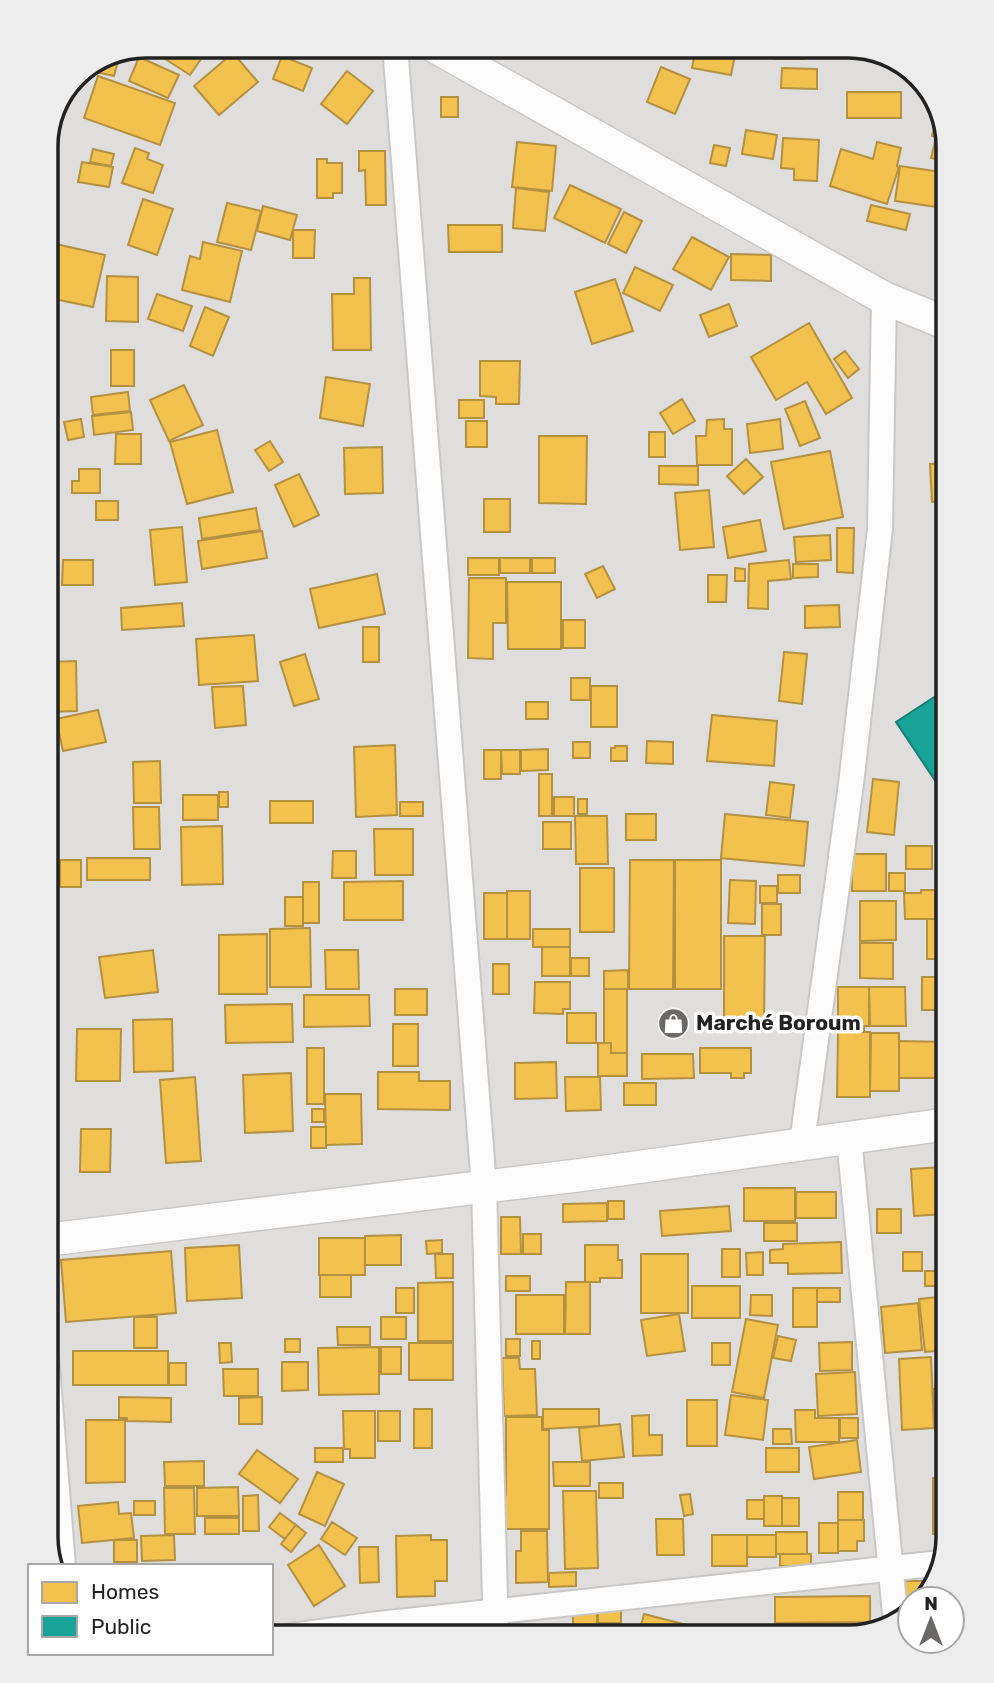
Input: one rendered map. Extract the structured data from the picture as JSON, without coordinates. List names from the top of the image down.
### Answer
{
  "places": {
    "shop": ["Marché Boroum"]
  },
  "legend": ["Homes", "Public"],
  "north": "top"
}
